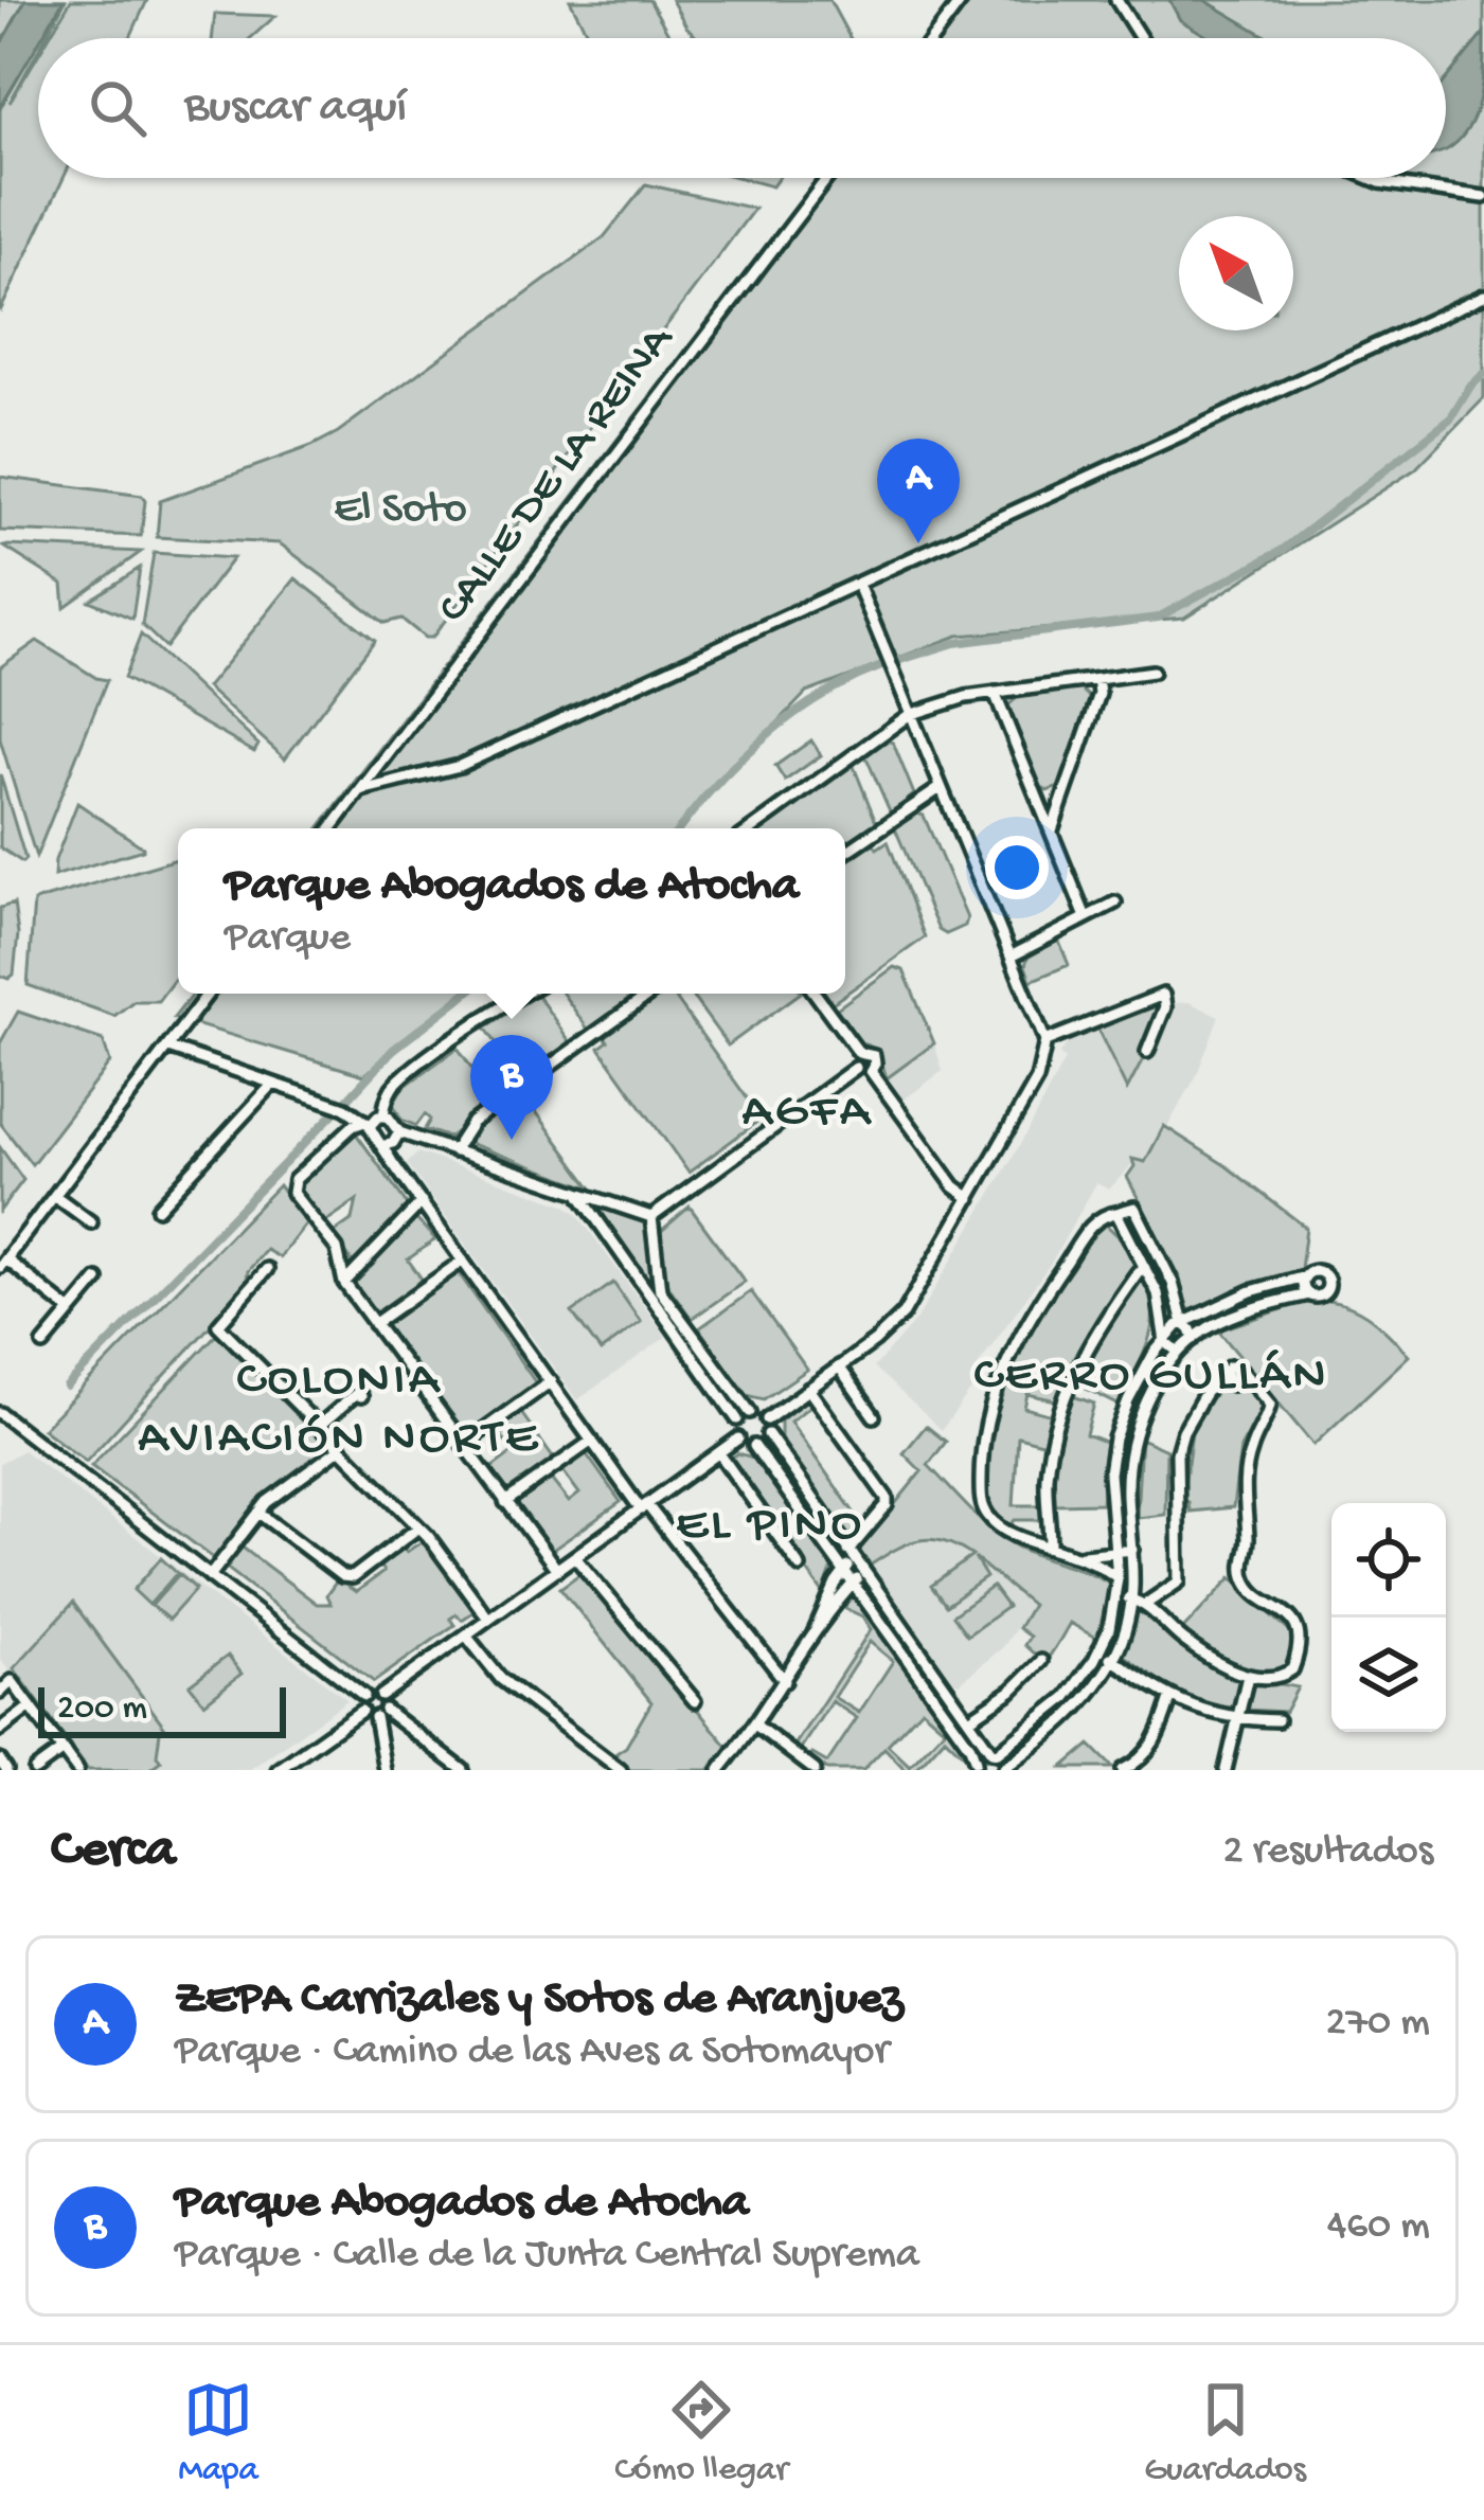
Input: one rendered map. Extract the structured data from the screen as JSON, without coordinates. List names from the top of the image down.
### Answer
{
  "streets": {
    "street": ["CALLE DE LA REINA"]
  },
  "districts": [
    "AGFA",
    "CERRO GULLÁN",
    "COLONIA AVIACIÓN NORTE",
    "EL PINO"
  ],
  "parks": ["El Soto"],
  "scale_bar": "200 m",
  "north": "top left",
  "page": {
    "search": "Buscar aquí",
    "pins": ["A", "B"],
    "popup": ["Parque Abogados de Atocha", "Parque"],
    "scale": "200 m",
    "heading": ["Cerca", "2 resultados"],
    "list": [
      {
        "mark": "A",
        "name": "ZEPA Carrizales y Sotos de Aranjuez",
        "note": "Parque · Camino de las Aves a Sotomayor",
        "value": "270 m"
      },
      {
        "mark": "B",
        "name": "Parque Abogados de Atocha",
        "note": "Parque · Calle de la Junta Central Suprema",
        "value": "460 m"
      }
    ],
    "nav": ["Mapa", "Cómo llegar", "Guardados"]
  }
}
